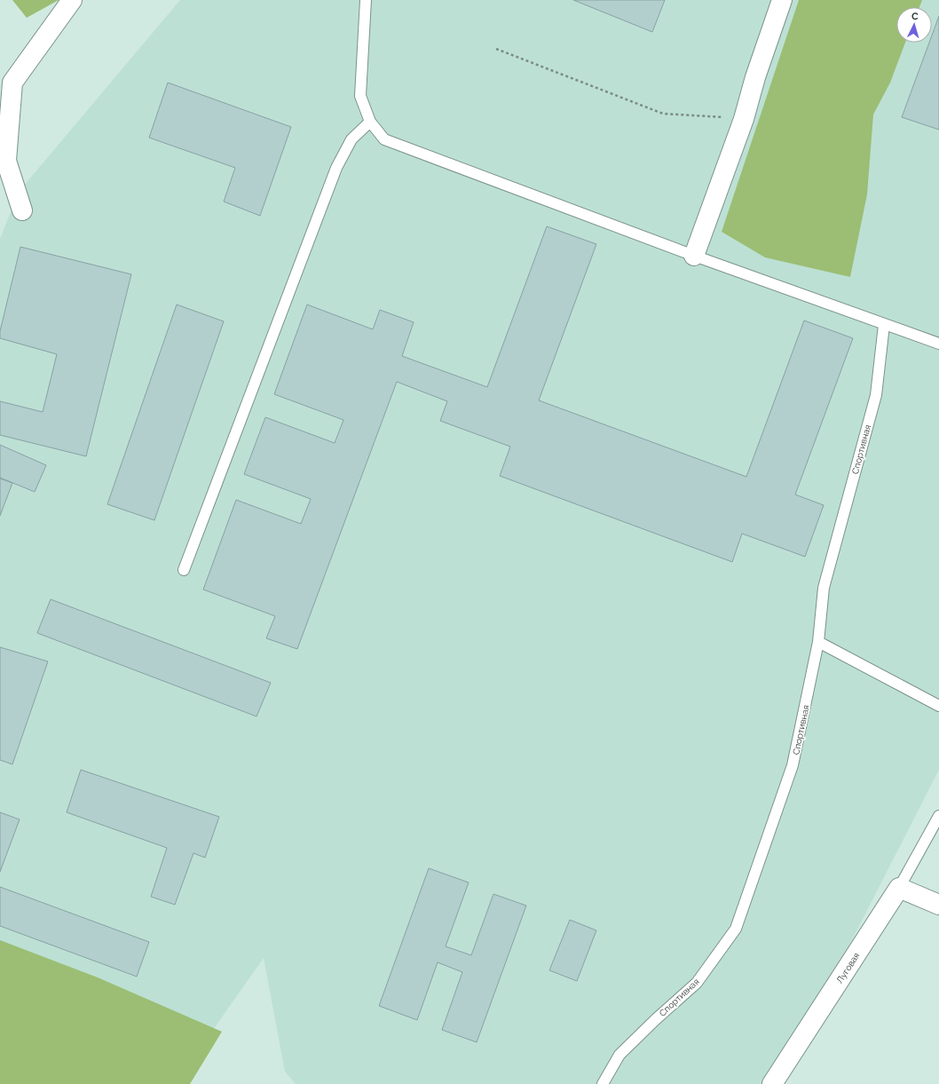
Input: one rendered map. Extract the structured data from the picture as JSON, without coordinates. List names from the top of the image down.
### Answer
{
  "streets": {
    "street": ["Луговая"],
    "lane": ["Спортивная"]
  },
  "north": "top"
}
